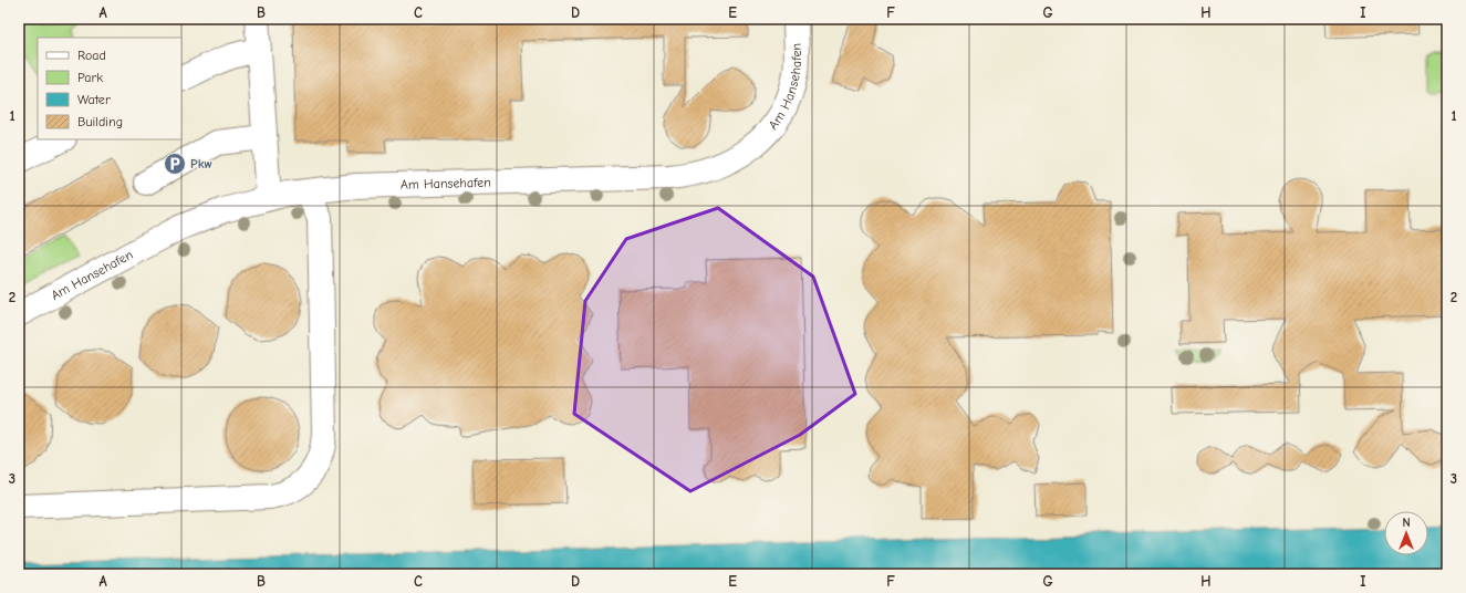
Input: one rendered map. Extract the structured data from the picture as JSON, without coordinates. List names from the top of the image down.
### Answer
{
  "streets": {
    "street": ["Am Hansehafen"]
  },
  "places": {
    "parking": ["Pkw"]
  },
  "legend": [
    "Road",
    "Park",
    "Water",
    "Building"
  ],
  "north": "top",
  "grid": {
    "columns": [
      "A",
      "B",
      "C",
      "D",
      "E",
      "F",
      "G",
      "H",
      "I"
    ],
    "rows": ["1", "2", "3"]
  }
}
